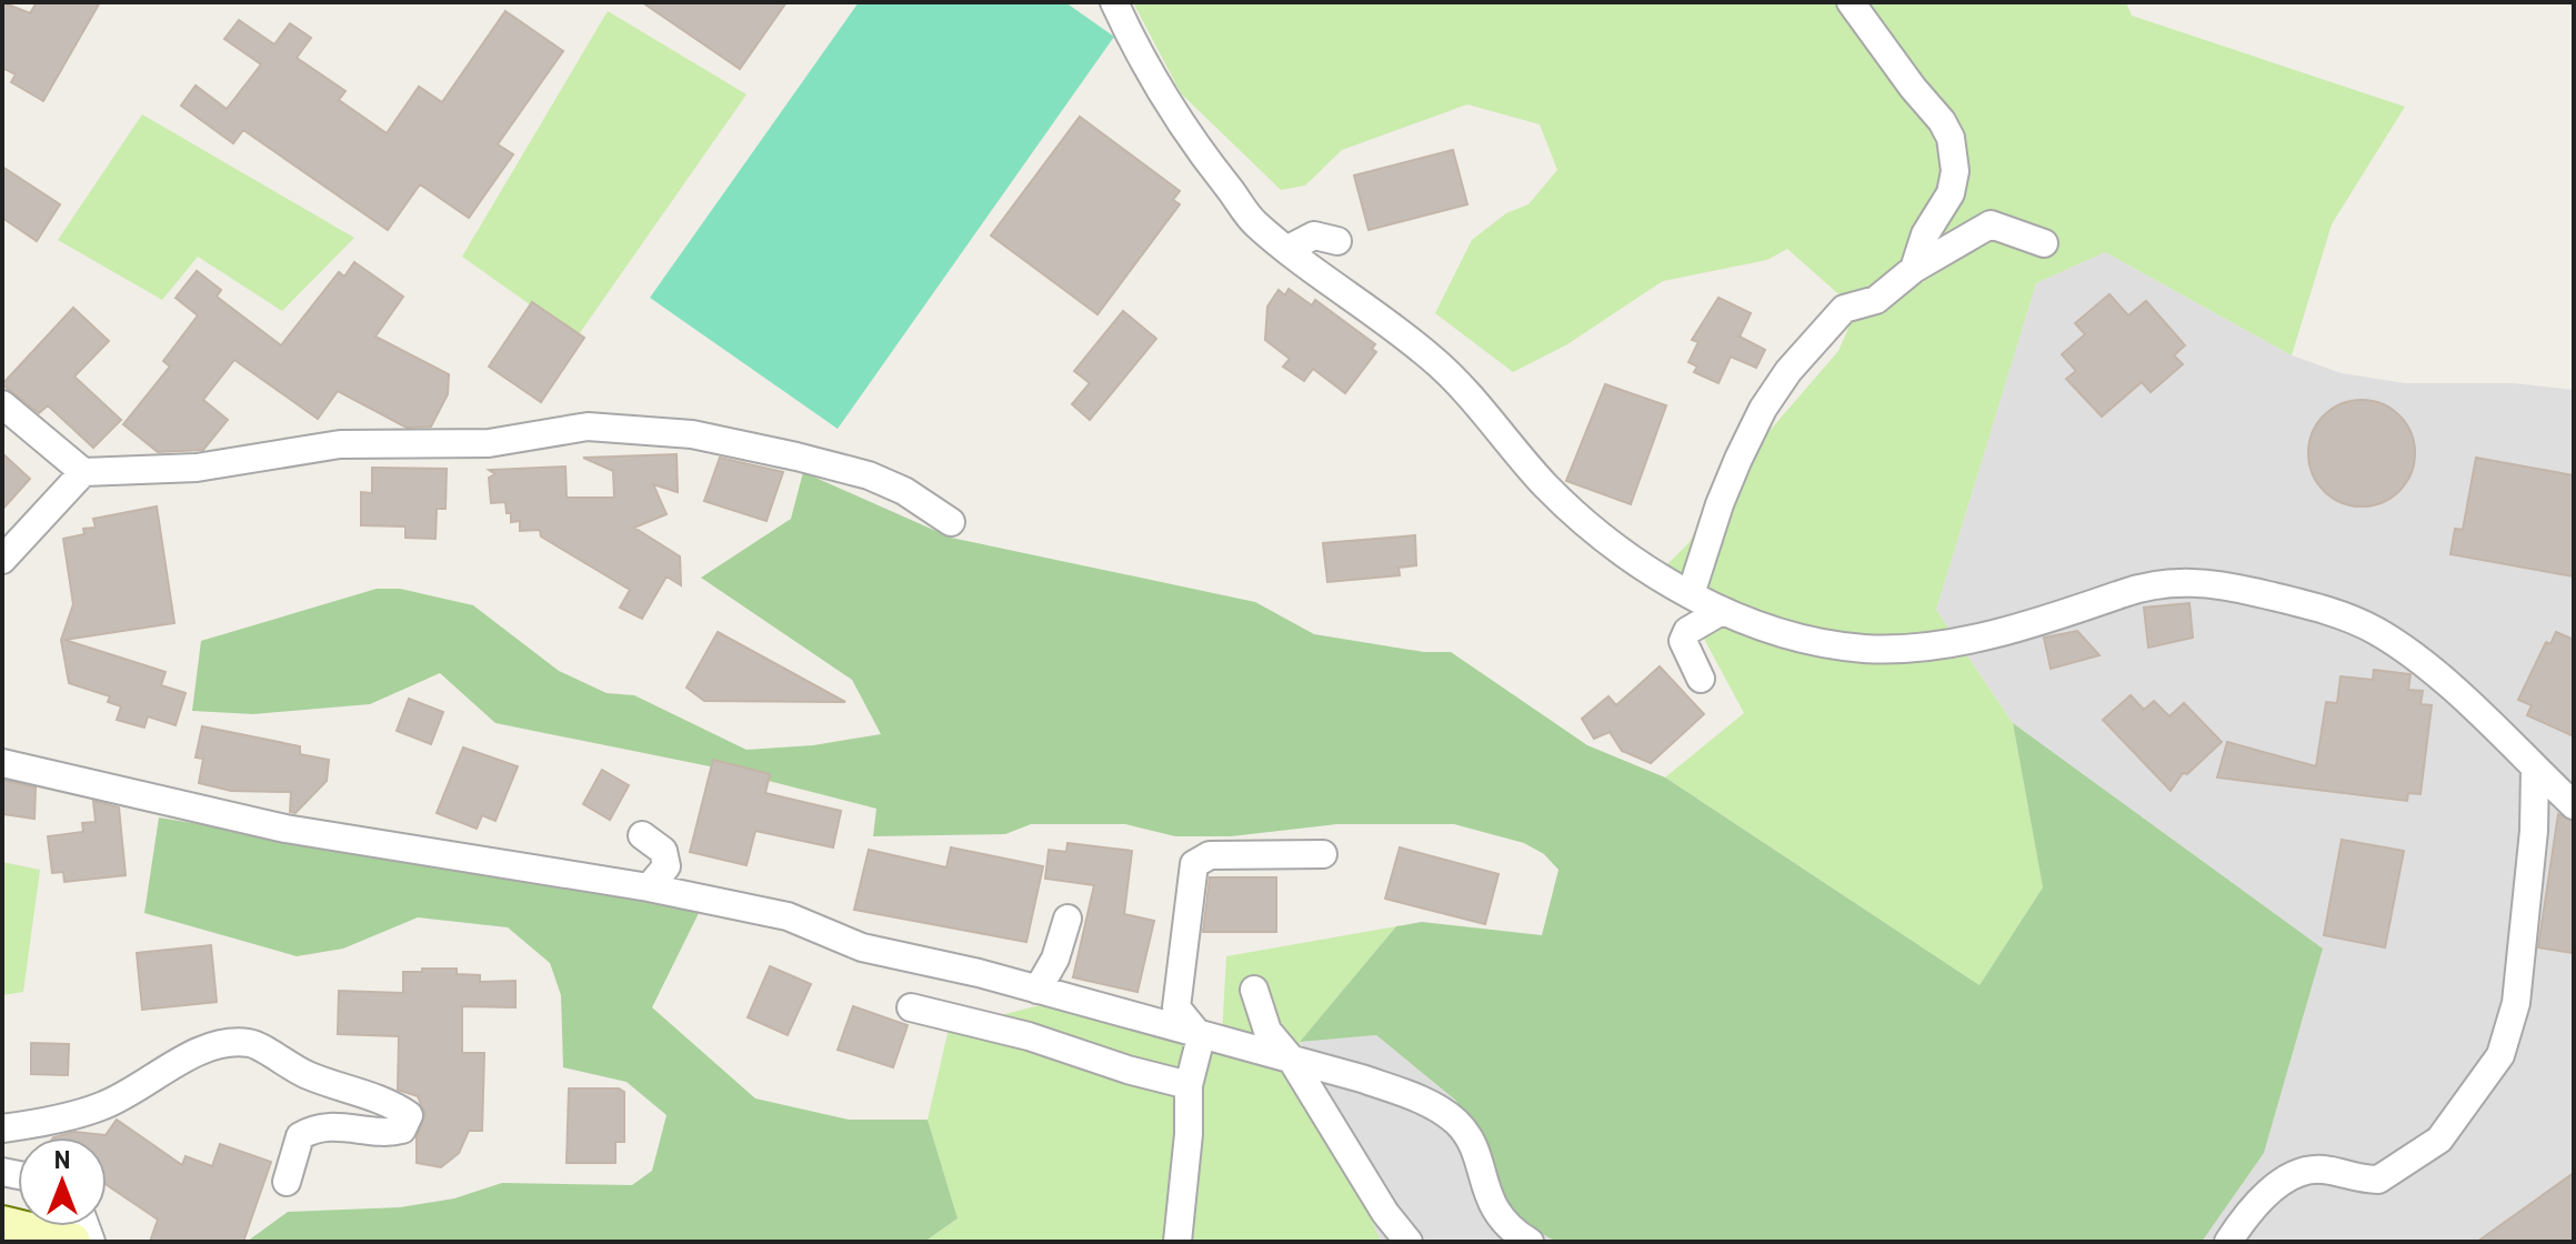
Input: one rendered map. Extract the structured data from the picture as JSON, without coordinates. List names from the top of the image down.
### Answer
{
  "north": "top"
}
